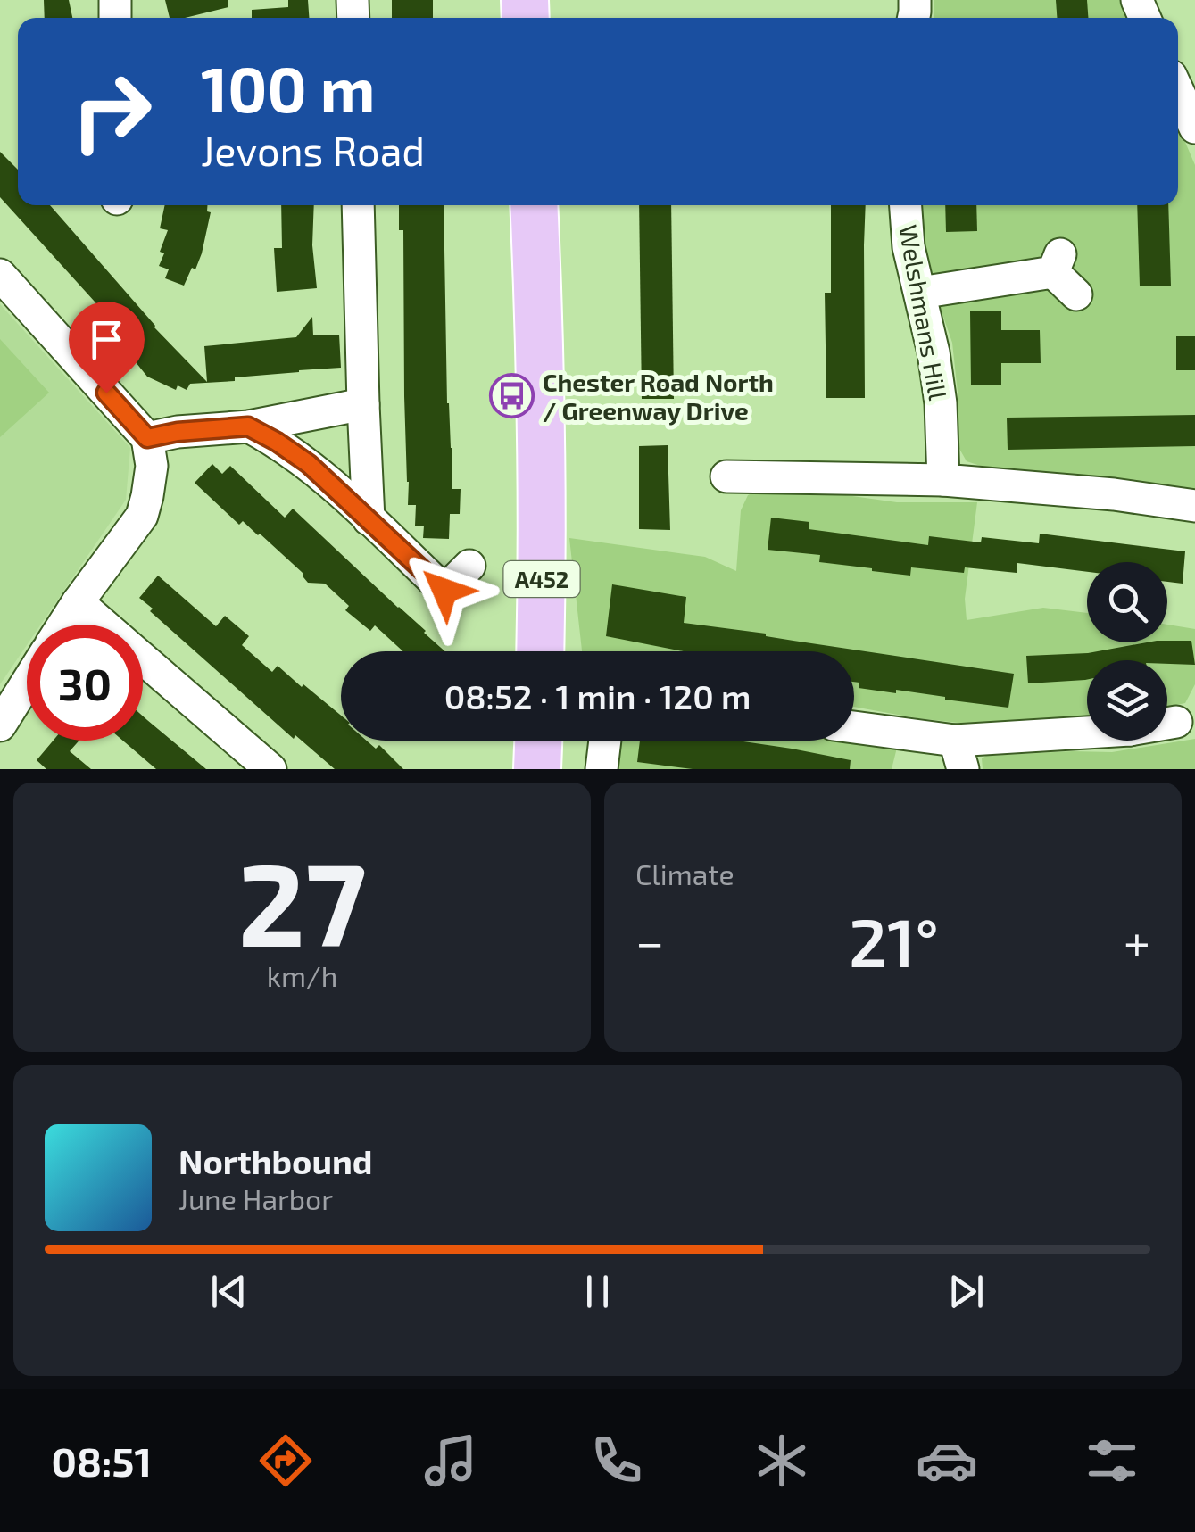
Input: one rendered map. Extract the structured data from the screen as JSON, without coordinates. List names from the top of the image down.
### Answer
{
  "streets": {
    "highway": ["A452"],
    "street": ["Welshmans Hill"]
  },
  "places": {
    "bus stop": ["Chester Road North / Greenway Drive"]
  },
  "page": {
    "turn": ["100 m", "Jevons Road"],
    "limit": "30",
    "trip": "08:52 · 1 min · 120 m",
    "tile": [
      ["27", "km/h"],
      "Climate"
    ],
    "heat": ["−", "21°", "+"],
    "song": ["Northbound", "June Harbor"],
    "tabs": "08:51"
  }
}
